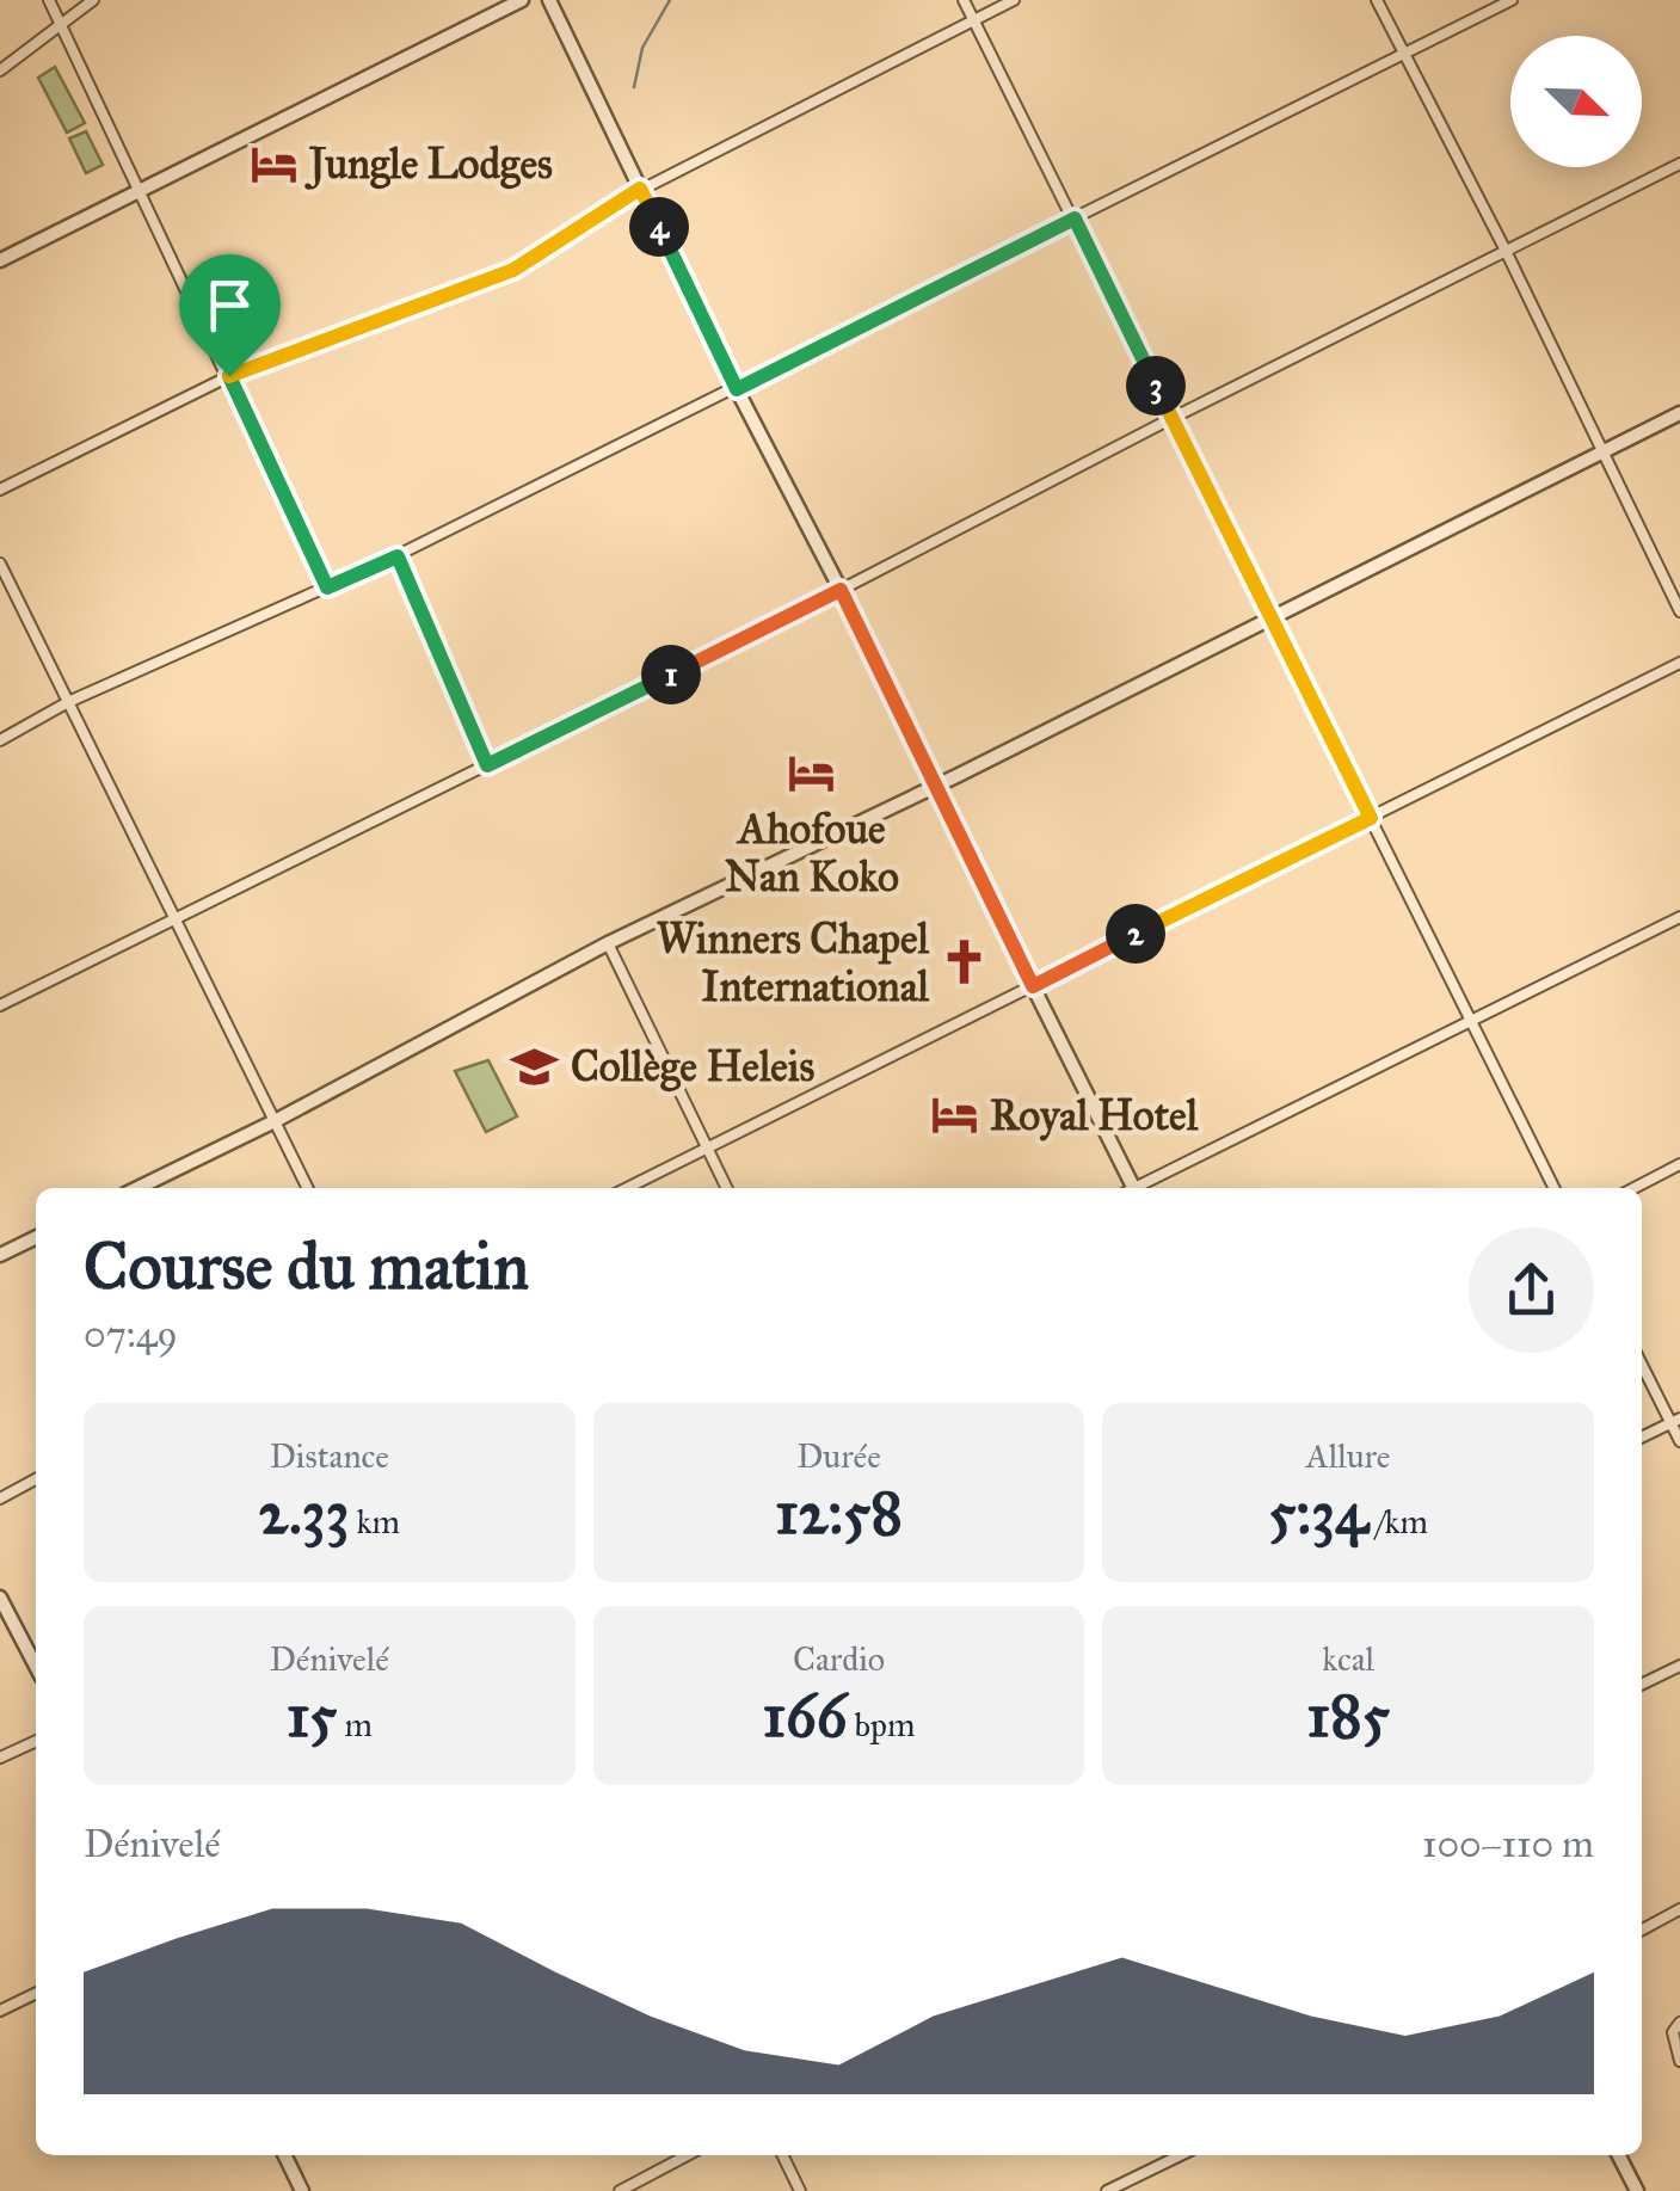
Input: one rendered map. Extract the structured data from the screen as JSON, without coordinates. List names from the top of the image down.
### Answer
{
  "places": {
    "hotel": ["Jungle Lodges", "Ahofoue Nan Koko", "Royal Hotel"],
    "church": ["Winners Chapel International"],
    "school or university": ["Collège Heleis"]
  },
  "north": "bottom right",
  "page": {
    "pins": [
      "4",
      "3",
      "1",
      "2"
    ],
    "heading": ["Course du matin", "07:49"],
    "stats": [
      ["Distance", "2.33 km"],
      ["Durée", "12:58"],
      ["Allure", "5:34 /km"],
      ["Dénivelé", "15 m"],
      ["Cardio", "166 bpm"],
      ["kcal", "185"]
    ],
    "chart": ["Dénivelé", "100–110 m"]
  }
}
